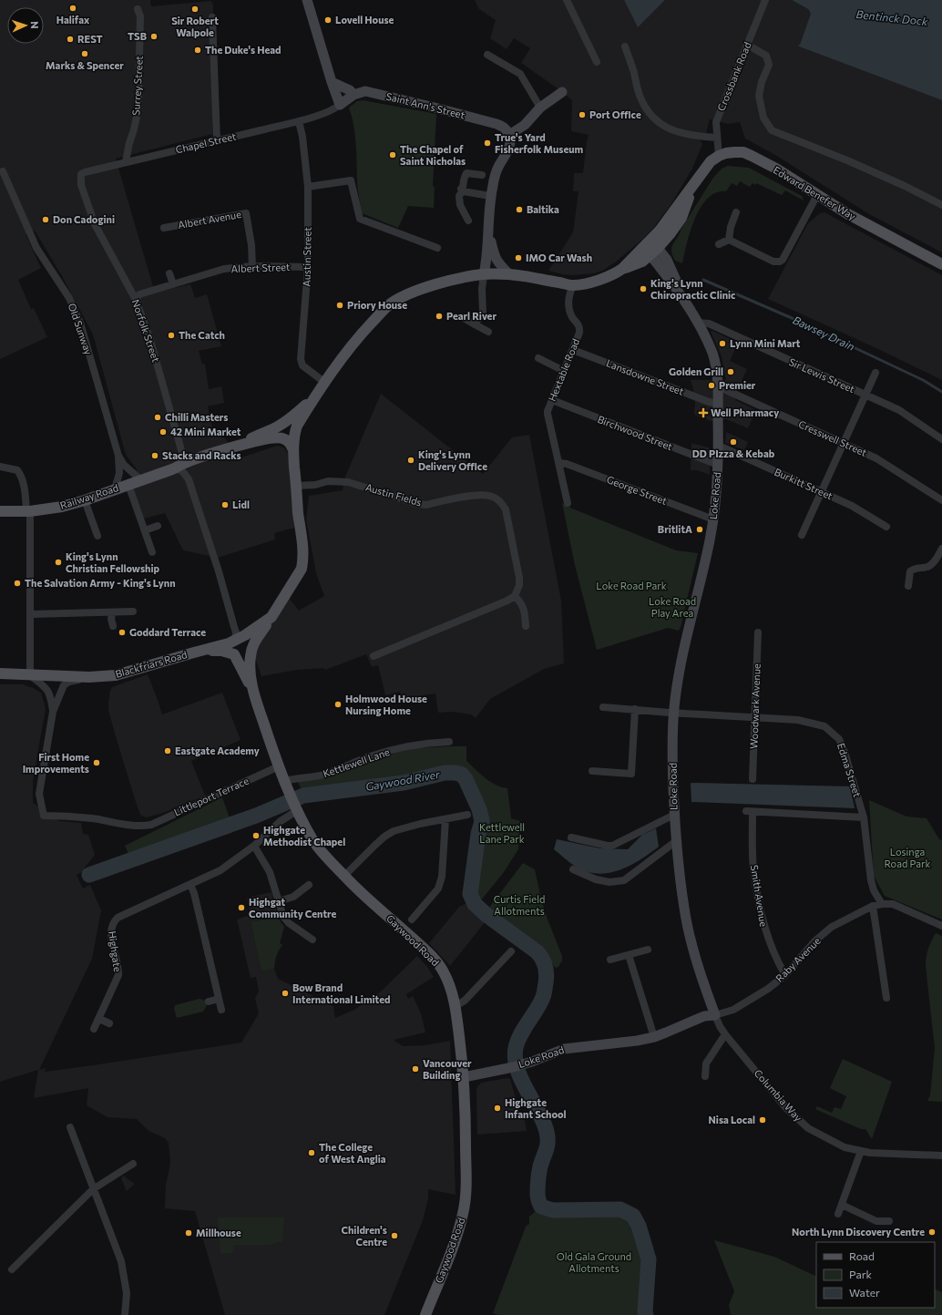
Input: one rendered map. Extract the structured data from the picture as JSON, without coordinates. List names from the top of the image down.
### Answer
{
  "streets": {
    "main road": [
      "Edward Benefer Way",
      "Railway Road",
      "Blackfriars Road",
      "Gaywood Road"
    ],
    "street": [
      "Crossbank Road",
      "Surrey Street",
      "Saint Ann's Street",
      "Chapel Street",
      "Albert Avenue",
      "Austin Street",
      "Albert Street",
      "Old Sunway",
      "Norfolk Street",
      "Hextable Road",
      "Sir Lewis Street",
      "Lansdowne Street",
      "Birchwood Street",
      "Cresswell Street",
      "Burkitt Street",
      "George Street",
      "Austin Fields",
      "Loke Road",
      "Woodwark Avenue",
      "Kettlewell Lane",
      "Edma Street",
      "Littleport Terrace",
      "Smith Avenue",
      "Highgate",
      "Raby Avenue",
      "Columbia Way"
    ]
  },
  "crossings": [
    ["Crossbank Road", "Edward Benefer Way"],
    ["Surrey Street", "Chapel Street"],
    ["Saint Ann's Street", "Chapel Street"],
    ["Chapel Street", "Austin Street"],
    ["Chapel Street", "Norfolk Street"],
    ["Edward Benefer Way", "Hextable Road"],
    ["Edward Benefer Way", "Loke Road"],
    ["Albert Avenue", "Albert Street"],
    ["Austin Street", "Albert Street"],
    ["Albert Street", "Norfolk Street"],
    ["Old Sunway", "Railway Road"],
    ["Norfolk Street", "Railway Road"],
    ["Hextable Road", "Lansdowne Street"],
    ["Hextable Road", "Birchwood Street"],
    ["Hextable Road", "George Street"],
    ["Sir Lewis Street", "Loke Road"],
    ["Lansdowne Street", "Loke Road"],
    ["Birchwood Street", "Loke Road"],
    ["Cresswell Street", "Loke Road"],
    ["Burkitt Street", "Loke Road"],
    ["George Street", "Loke Road"],
    ["Loke Road", "Edma Street"],
    ["Loke Road", "Gaywood Road"],
    ["Loke Road", "Raby Avenue"],
    ["Loke Road", "Columbia Way"],
    ["Woodwark Avenue", "Edma Street"],
    ["Kettlewell Lane", "Gaywood Road"],
    ["Edma Street", "Smith Avenue"],
    ["Edma Street", "Raby Avenue"],
    ["Littleport Terrace", "Gaywood Road"],
    ["Smith Avenue", "Raby Avenue"],
    ["Gaywood Road", "Highgate"],
    ["Raby Avenue", "Columbia Way"]
  ],
  "water": ["Bentinck Dock", "Bawsey Drain", "Gaywood River"],
  "parks": [
    "Loke Road Park",
    "Loke Road Play Area",
    "Kettlewell Lane Park",
    "Losinga Road Park",
    "Curtis Field Allotments",
    "Old Gala Ground Allotments"
  ],
  "places": {
    "other": [
      "Halifax",
      "Sir Robert Walpole",
      "Lovell House",
      "TSB",
      "REST",
      "The Duke's Head",
      "Marks & Spencer",
      "Port Office",
      "True's Yard Fisherfolk Museum",
      "The Chapel of Saint Nicholas",
      "Baltika",
      "Don Cadogini",
      "IMO Car Wash",
      "King's Lynn Chiropractic Clinic",
      "Priory House",
      "Pearl River",
      "The Catch",
      "Lynn Mini Mart",
      "Golden Grill",
      "Premier",
      "Chilli Masters",
      "42 Mini Market",
      "DD PIzza & Kebab",
      "Stacks and Racks",
      "King's Lynn Delivery Office",
      "Lidl",
      "BritlitA",
      "King's Lynn Christian Fellowship",
      "The Salvation Army - King's Lynn",
      "Goddard Terrace",
      "Holmwood House Nursing Home",
      "Eastgate Academy",
      "First Home Improvements",
      "Highgate Methodist Chapel",
      "Highgat Community Centre",
      "Bow Brand International Limited",
      "Vancouver Building",
      "Highgate Infant School",
      "Nisa Local",
      "The College of West Anglia",
      "North Lynn Discovery Centre",
      "Millhouse",
      "Children's Centre"
    ],
    "health": ["Well Pharmacy"]
  },
  "legend": ["Road", "Park", "Water"],
  "north": "right"
}
